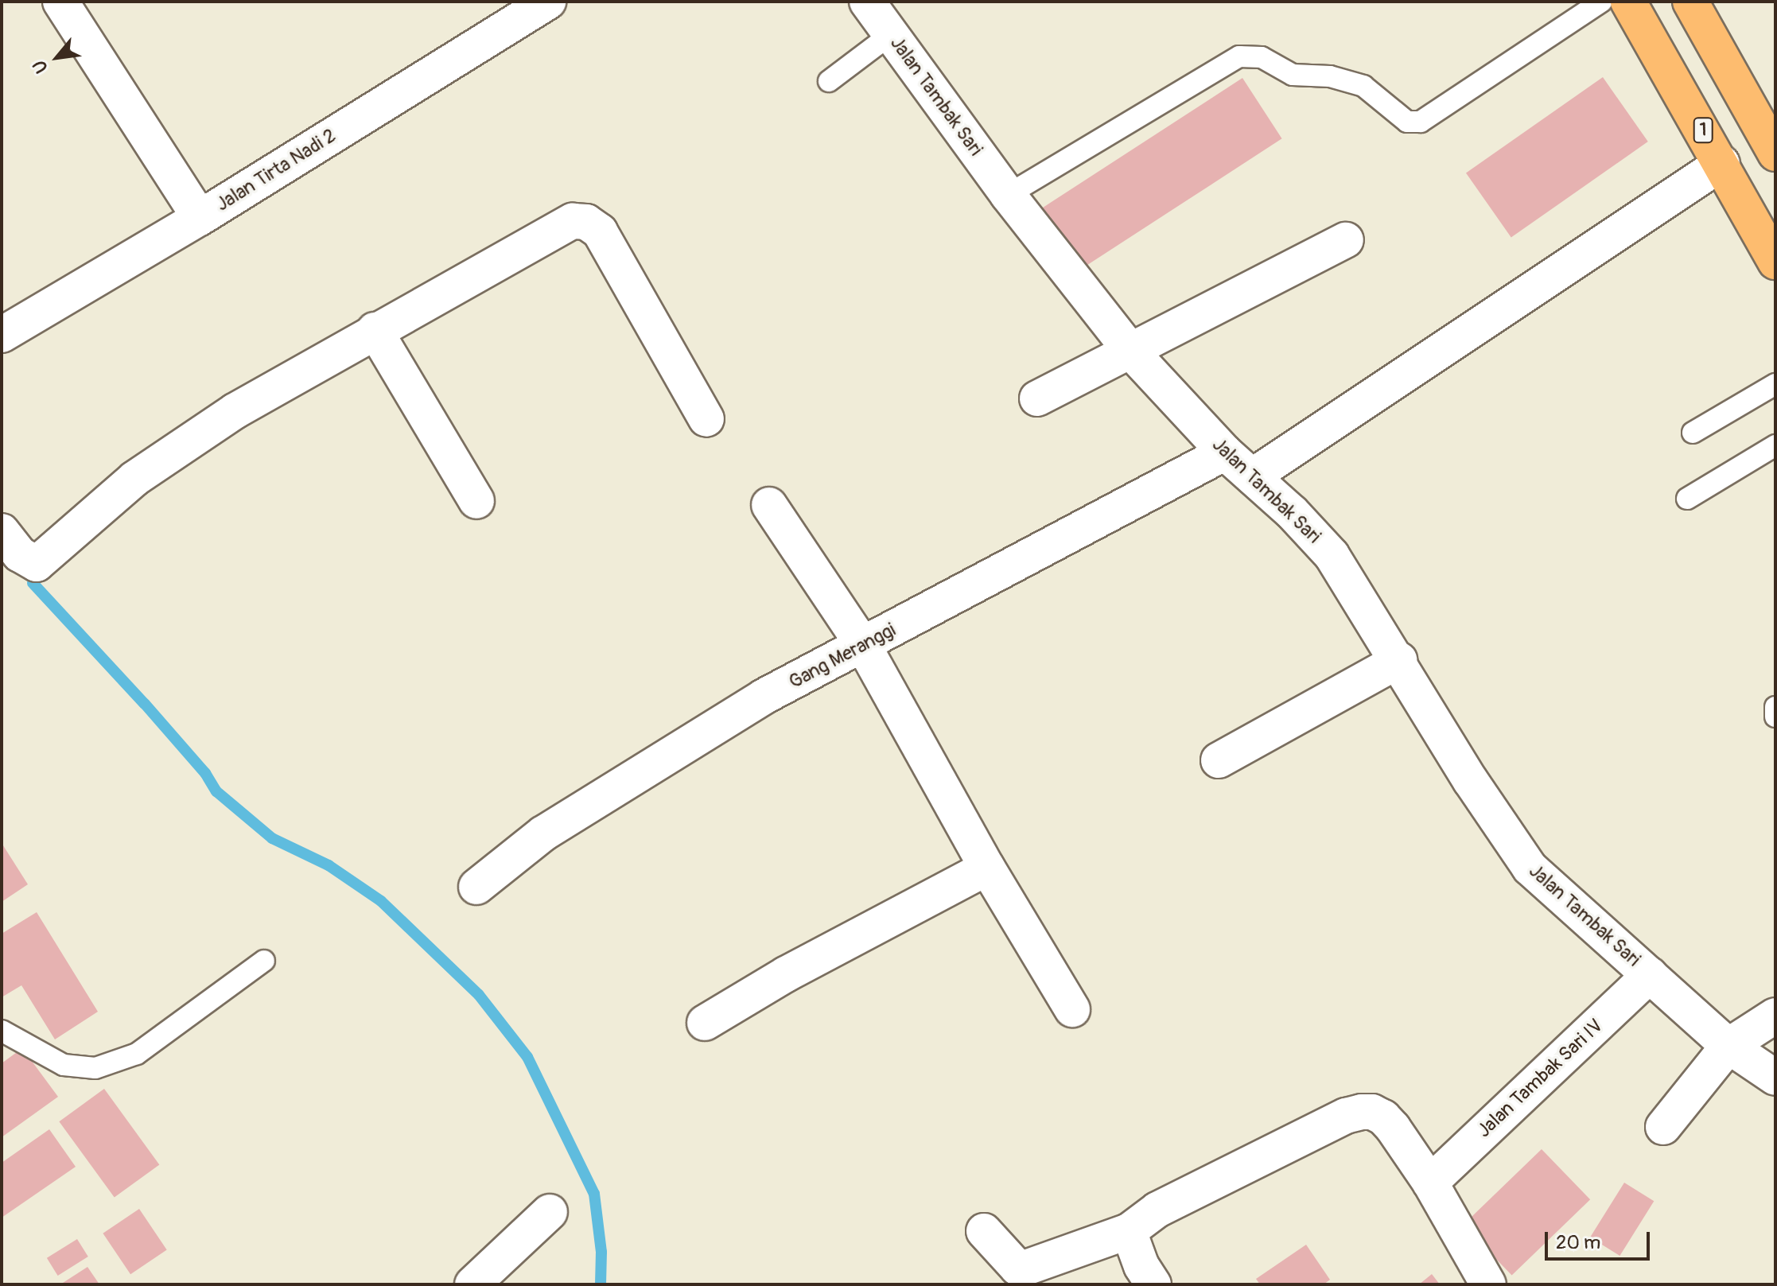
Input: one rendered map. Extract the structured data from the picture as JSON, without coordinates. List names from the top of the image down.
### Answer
{
  "streets": {
    "highway": ["1"],
    "street": [
      "Jalan Tambak Sari",
      "Jalan Tirta Nadi 2",
      "Gang Meranggi",
      "Jalan Tambak Sari IV"
    ]
  },
  "crossings": [
    ["Jalan Tambak Sari", "Gang Meranggi"],
    ["Jalan Tambak Sari", "Jalan Tambak Sari IV"]
  ],
  "scale_bar": "20 m",
  "north": "bottom left"
}
